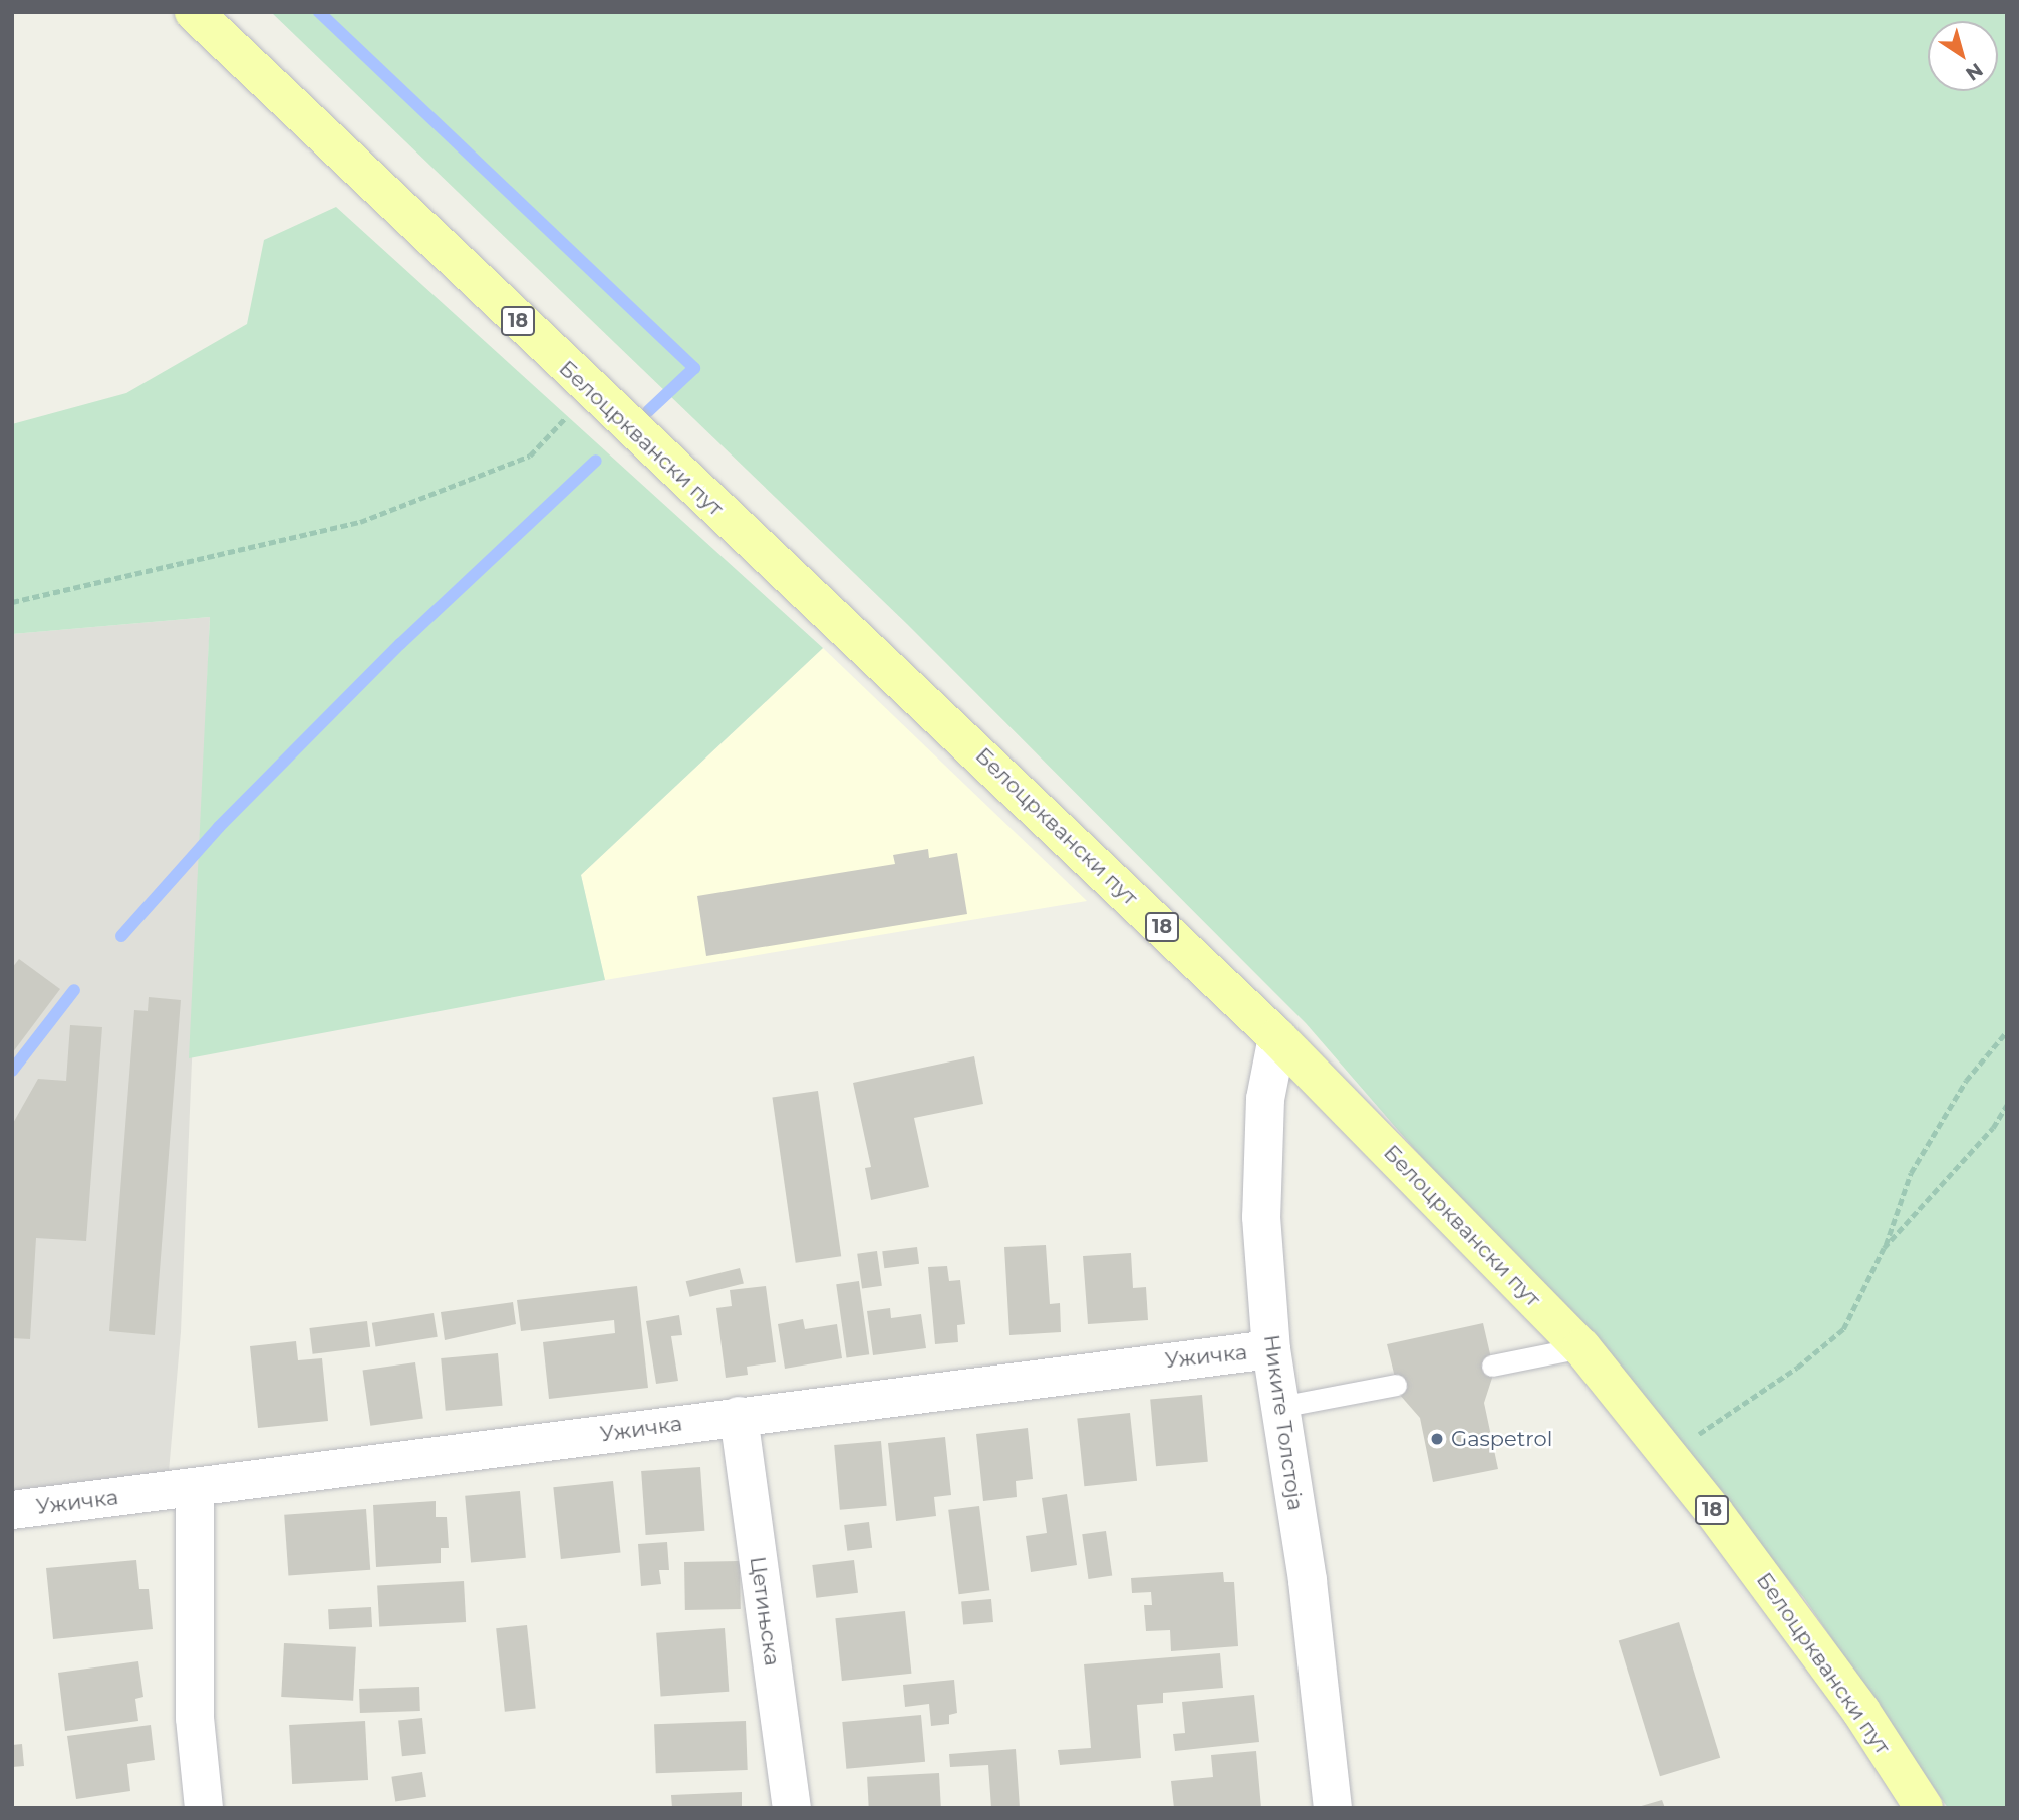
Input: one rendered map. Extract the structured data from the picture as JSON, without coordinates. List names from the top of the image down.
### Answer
{
  "streets": {
    "main road": ["18", "Белоцрквански пут"],
    "street": ["Ужичка", "Никите Толстоја", "Цетињска"]
  },
  "crossings": [
    ["Белоцрквански пут", "Никите Толстоја"],
    ["Ужичка", "Никите Толстоја"],
    ["Ужичка", "Цетињска"]
  ],
  "places": ["Gaspetrol"],
  "north": "bottom right"
}
